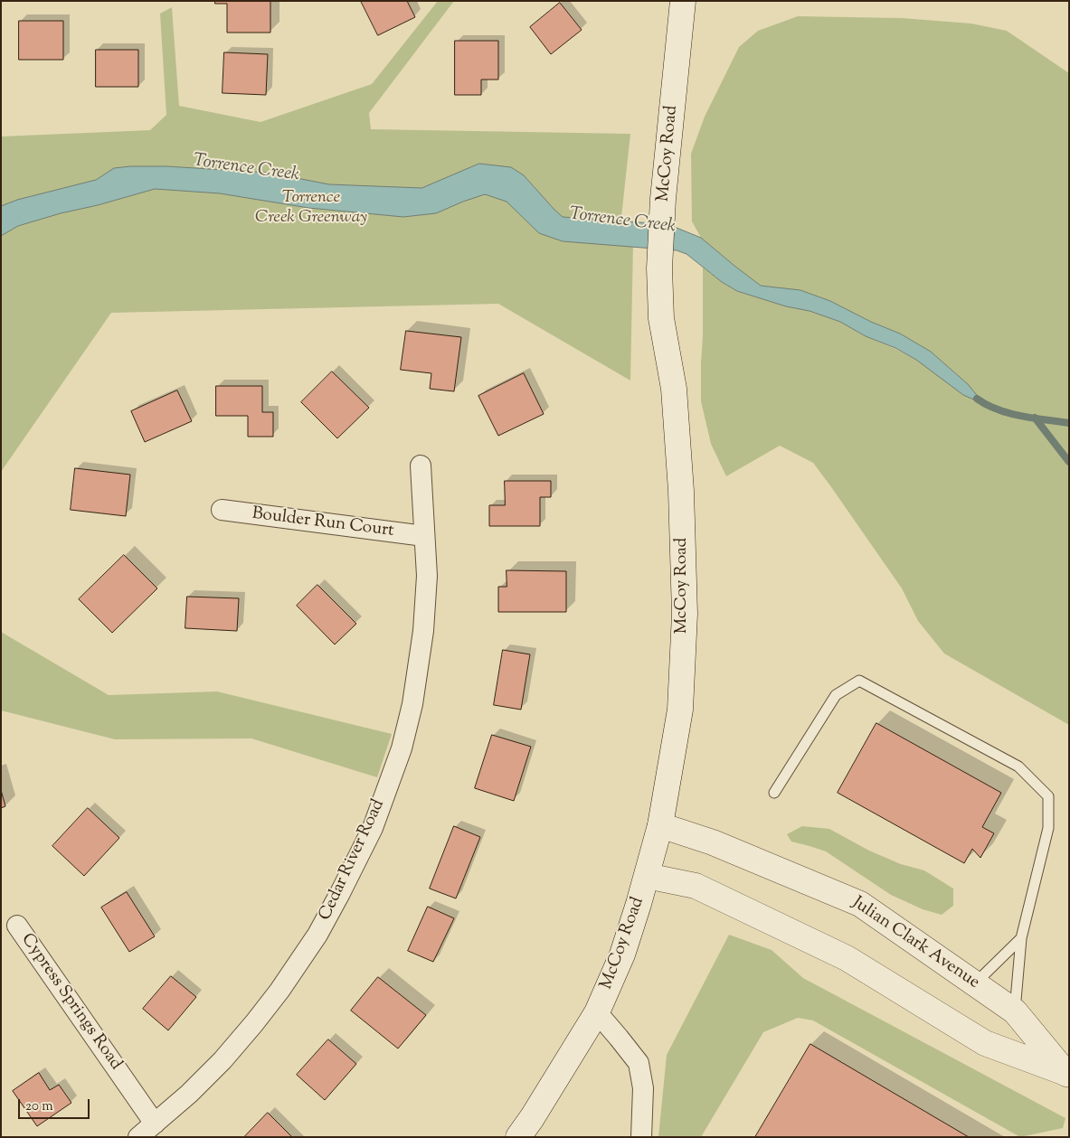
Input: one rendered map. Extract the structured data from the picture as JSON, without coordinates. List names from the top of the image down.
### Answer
{
  "streets": {
    "main road": ["McCoy Road", "Julian Clark Avenue"],
    "street": ["Boulder Run Court", "Cedar River Road", "Cypress Springs Road"]
  },
  "crossings": [
    ["McCoy Road", "Julian Clark Avenue"],
    ["Boulder Run Court", "Cedar River Road"],
    ["Cedar River Road", "Cypress Springs Road"]
  ],
  "water": ["Torrence Creek"],
  "parks": ["Torrence Creek Greenway"],
  "scale_bar": "20 m"
}
